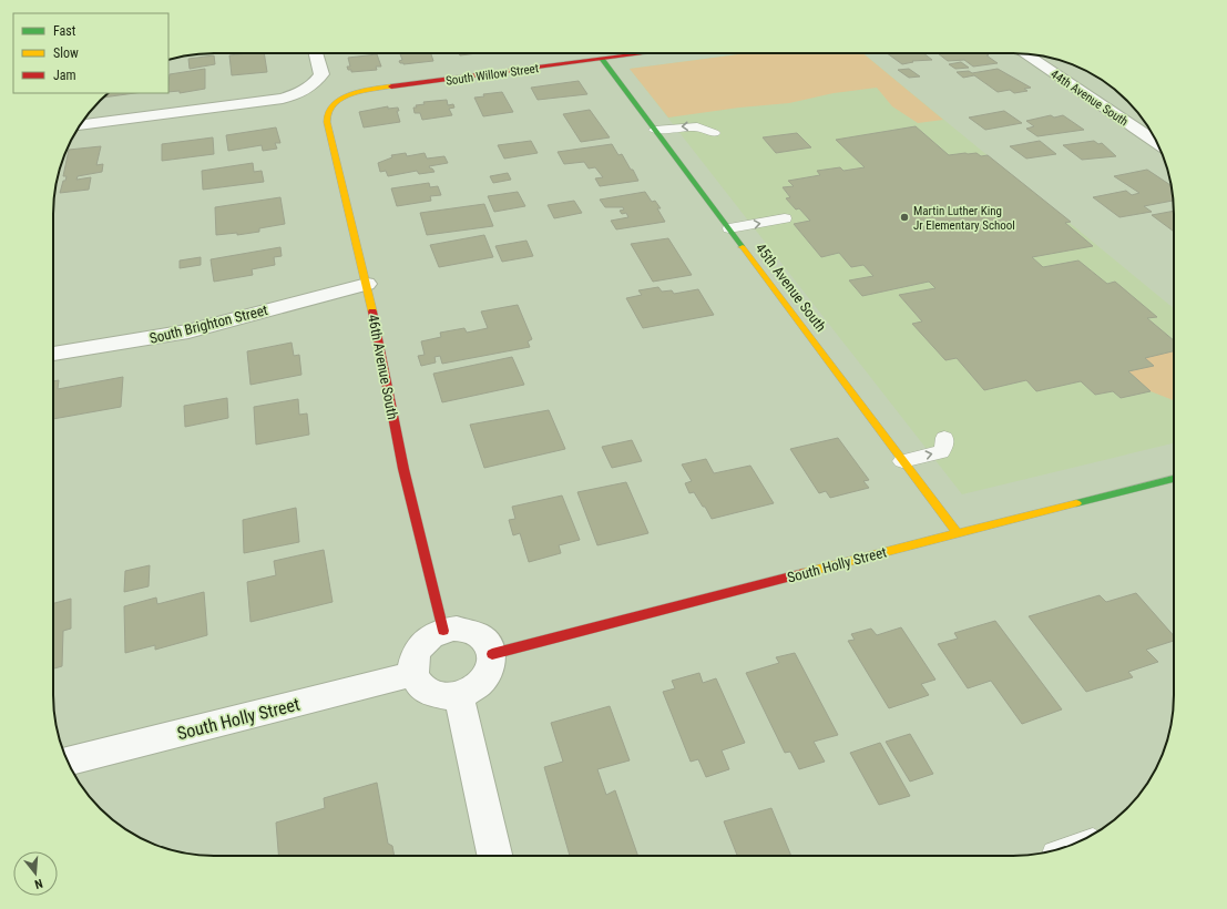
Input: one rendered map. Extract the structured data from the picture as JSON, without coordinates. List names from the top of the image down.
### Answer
{
  "streets": {
    "street": [
      "South Willow Street",
      "44th Avenue South",
      "45th Avenue South",
      "South Brighton Street",
      "46th Avenue South",
      "South Holly Street"
    ]
  },
  "crossings": [
    ["South Willow Street", "45th Avenue South"],
    ["South Willow Street", "46th Avenue South"],
    ["45th Avenue South", "South Holly Street"],
    ["South Brighton Street", "46th Avenue South"],
    ["46th Avenue South", "South Holly Street"]
  ],
  "places": ["Martin Luther King Jr Elementary School"],
  "legend": ["Fast", "Slow", "Jam"],
  "north": "bottom"
}
